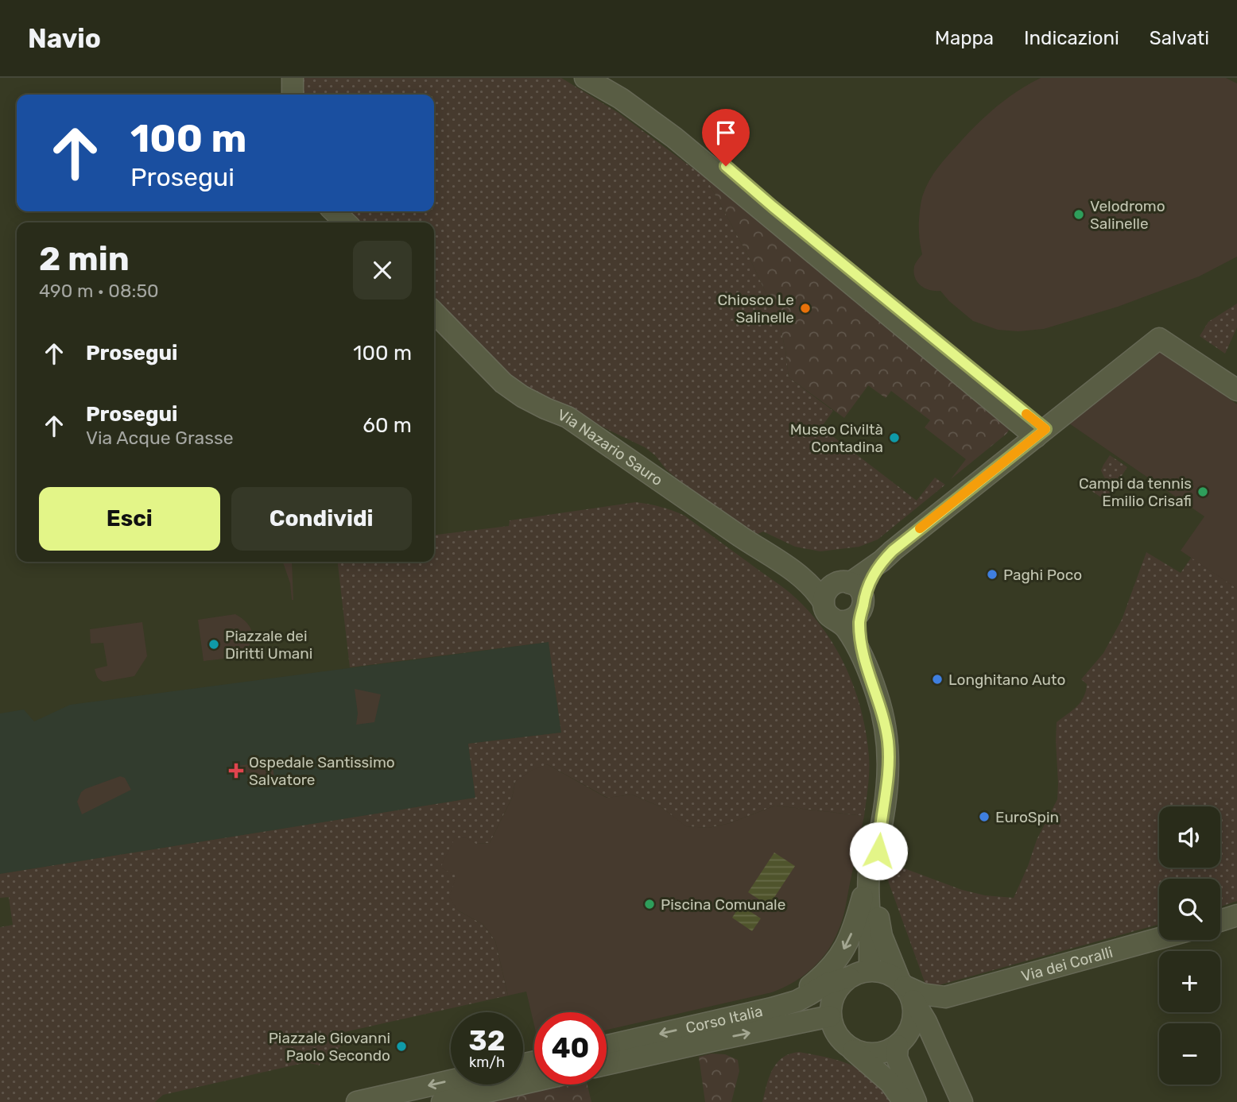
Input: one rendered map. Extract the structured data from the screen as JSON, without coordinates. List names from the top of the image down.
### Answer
{
  "streets": {
    "street": ["Via Nazario Sauro", "Via dei Coralli", "Corso Italia"]
  },
  "places": {
    "other": [
      "Velodromo Salinelle",
      "Chiosco Le Salinelle",
      "Museo Civiltà Contadina",
      "Campi da tennis Emilio Crisafi",
      "Paghi Poco",
      "Piazzale dei Diritti Umani",
      "Longhitano Auto",
      "EuroSpin",
      "Piscina Comunale",
      "Piazzale Giovanni Paolo Secondo"
    ],
    "health": ["Ospedale Santissimo Salvatore"]
  },
  "page": {
    "header": "Navio",
    "nav": ["Mappa", "Indicazioni", "Salvati"],
    "turn": ["100 m", "Prosegui"],
    "heading": ["2 min", "490 m · 08:50"],
    "list": [
      {
        "name": "Prosegui",
        "value": "100 m"
      },
      {
        "name": "Prosegui",
        "note": "Via Acque Grasse",
        "value": "60 m"
      }
    ],
    "buttons": ["Esci", "Condividi"],
    "map_buttons": ["+", "−"],
    "speed": "32 km/h",
    "limit": "40"
  }
}
